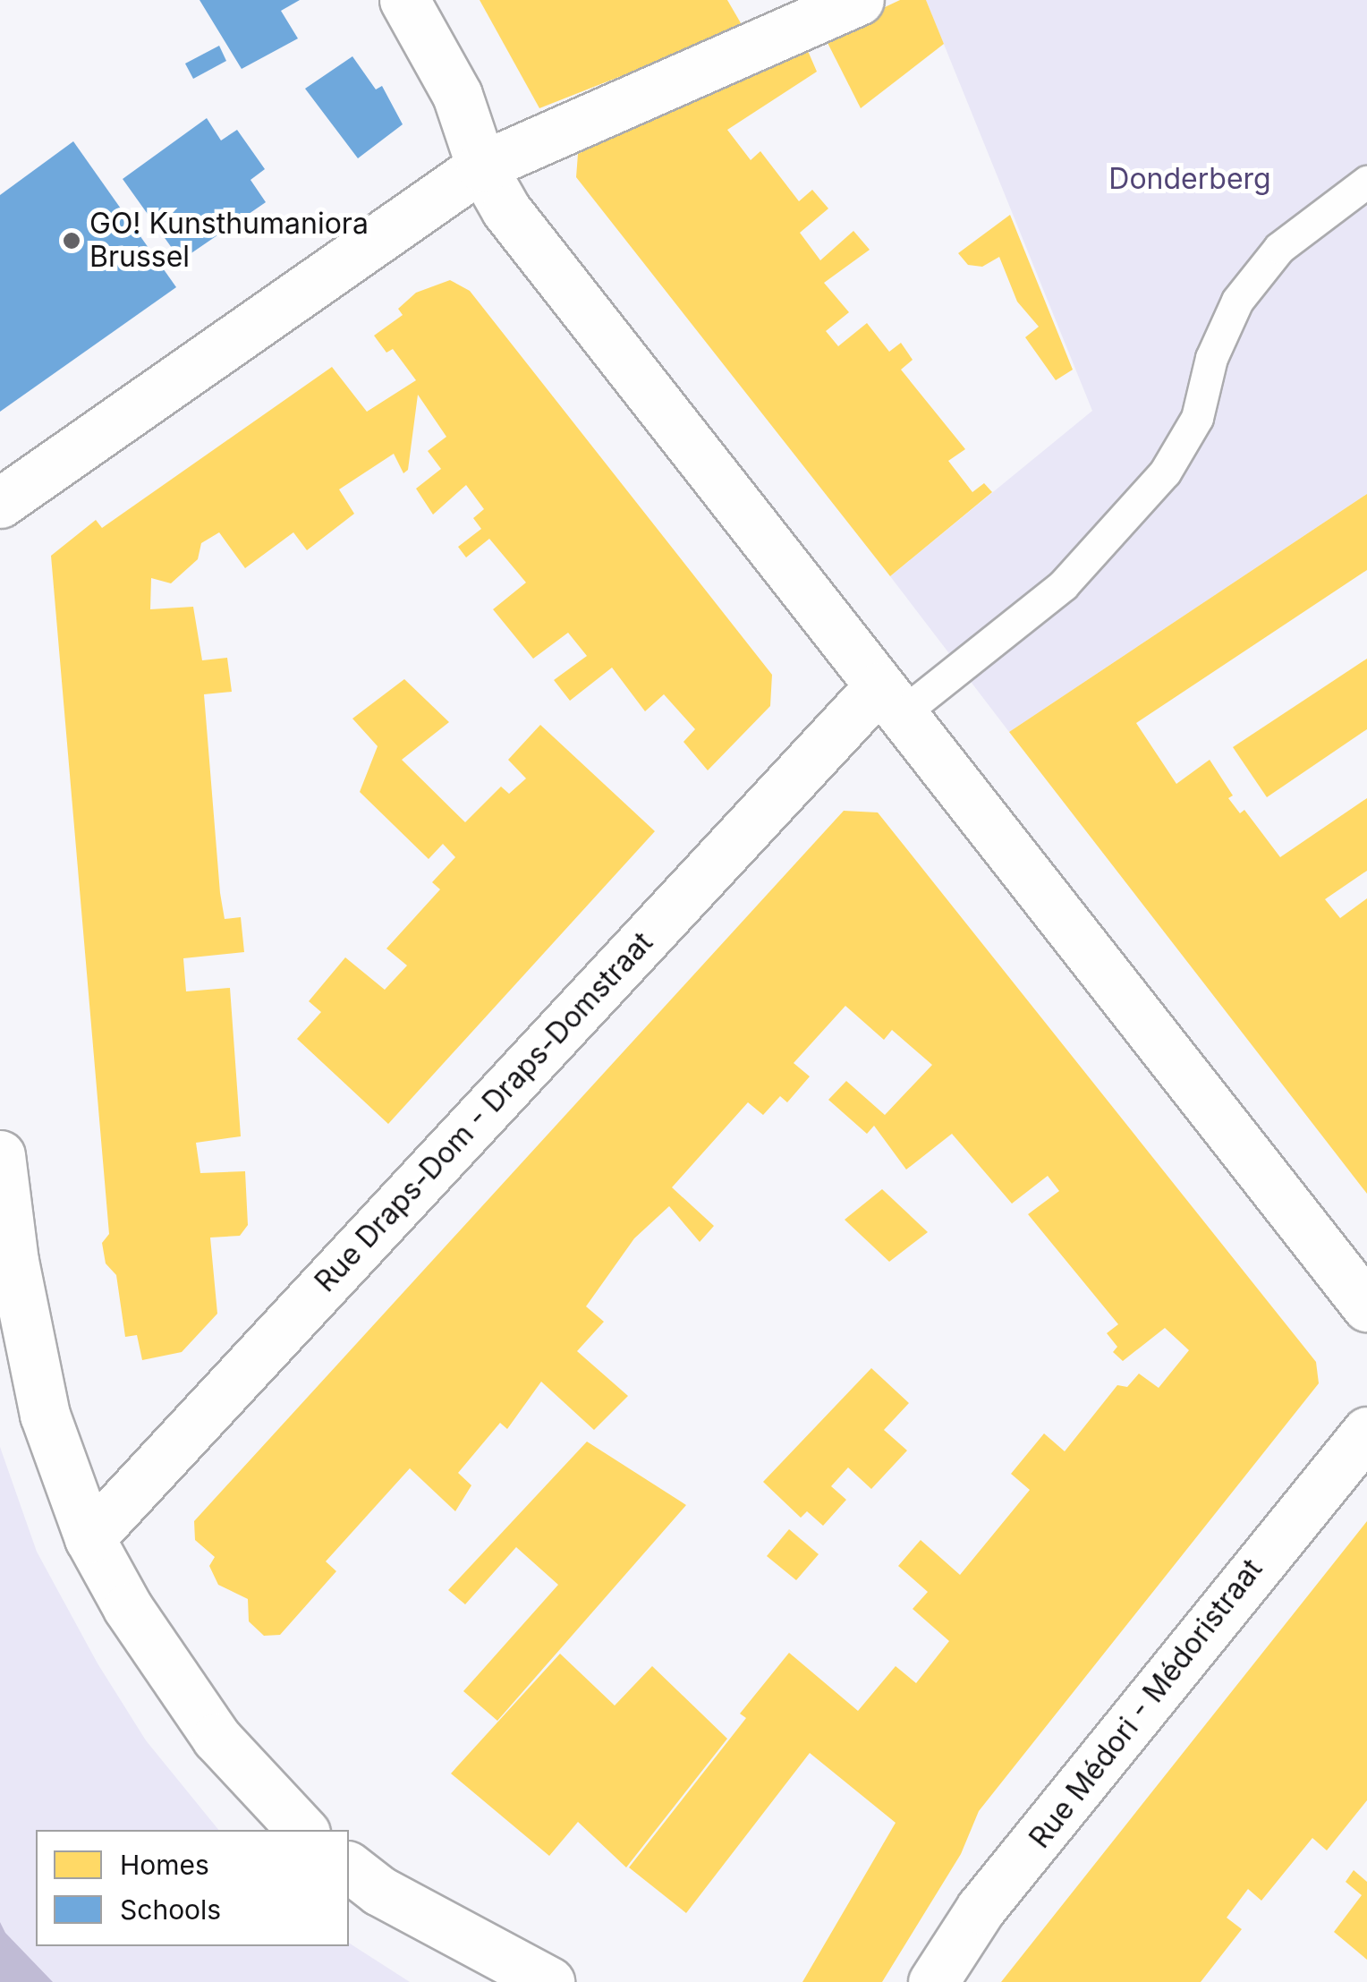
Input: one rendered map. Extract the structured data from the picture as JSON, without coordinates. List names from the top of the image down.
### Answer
{
  "streets": {
    "street": ["Rue Draps-Dom - Draps-Domstraat", "Rue Médori - Médoristraat"]
  },
  "parks": ["Donderberg"],
  "places": ["GO! Kunsthumaniora Brussel"],
  "legend": ["Homes", "Schools"]
}
